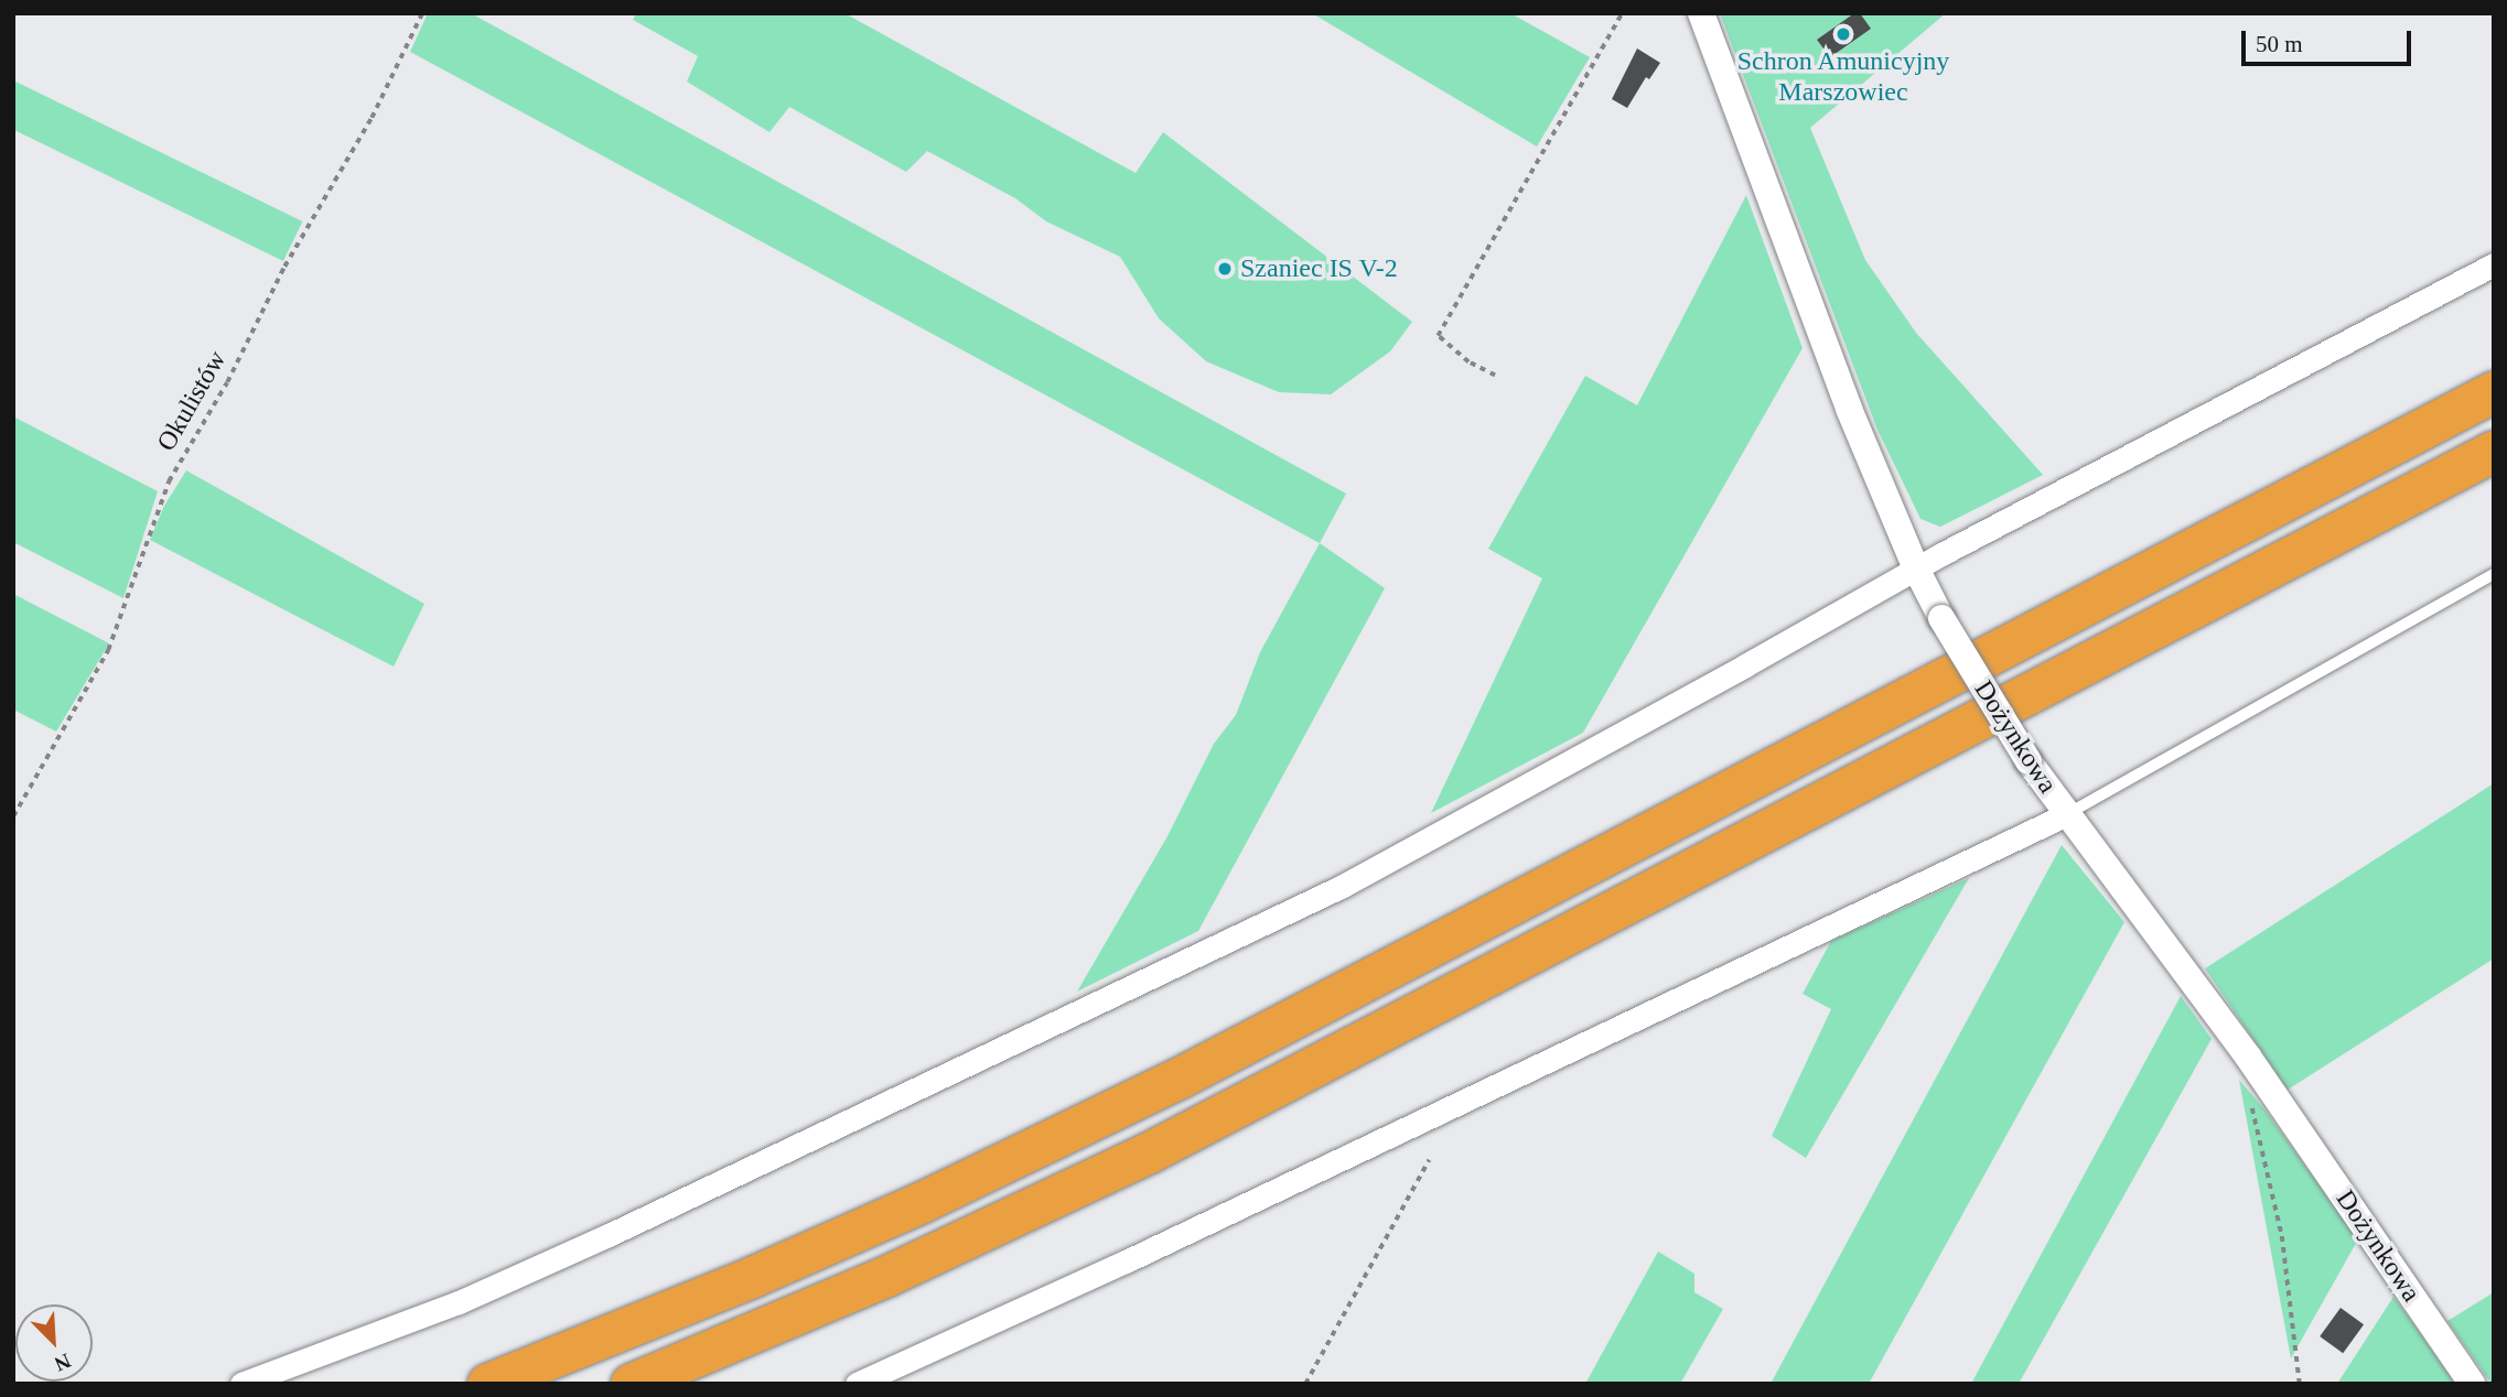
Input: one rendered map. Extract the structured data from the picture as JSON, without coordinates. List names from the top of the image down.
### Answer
{
  "streets": {
    "street": ["Dożynkowa"],
    "path": ["Okulistów"]
  },
  "places": ["Schron Amunicyjny Marszowiec", "Szaniec IS V-2"],
  "scale_bar": "50 m",
  "north": "bottom right"
}
